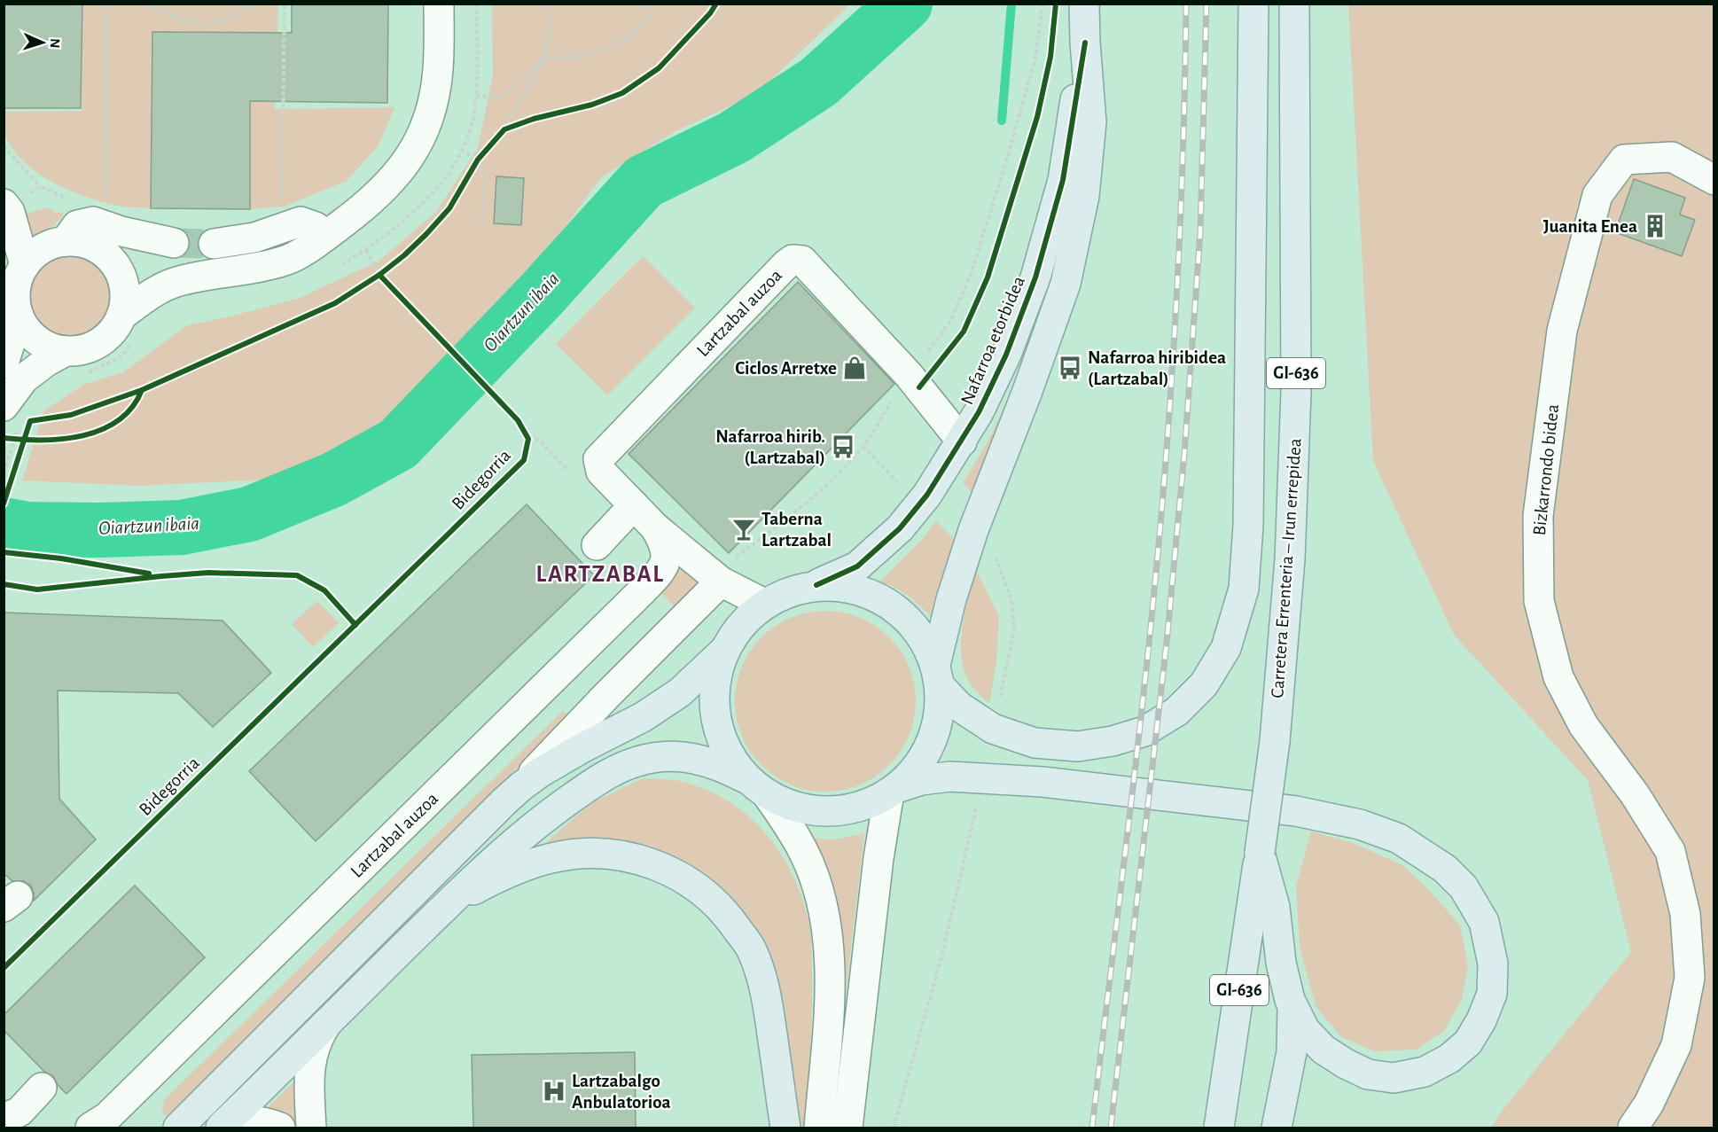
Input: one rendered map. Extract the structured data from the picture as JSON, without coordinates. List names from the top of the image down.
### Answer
{
  "streets": {
    "main road": ["Nafarroa etorbidea", "GI-636", "Carretera Errenteria – Irun errepidea"],
    "street": ["Lartzabal auzoa", "Bizkarrondo bidea"],
    "cycle path": ["Bidegorria"]
  },
  "crossings": [
    ["Lartzabal auzoa", "Nafarroa etorbidea"]
  ],
  "districts": ["LARTZABAL"],
  "water": ["Oiartzun ibaia"],
  "places": {
    "building": ["Juanita Enea"],
    "shop": ["Ciclos Arretxe"],
    "bus stop": ["Nafarroa hiribidea (Lartzabal)", "Nafarroa hirib. (Lartzabal)"],
    "bar": ["Taberna Lartzabal"],
    "hospital": ["Lartzabalgo Anbulatorioa"]
  },
  "north": "right"
}
